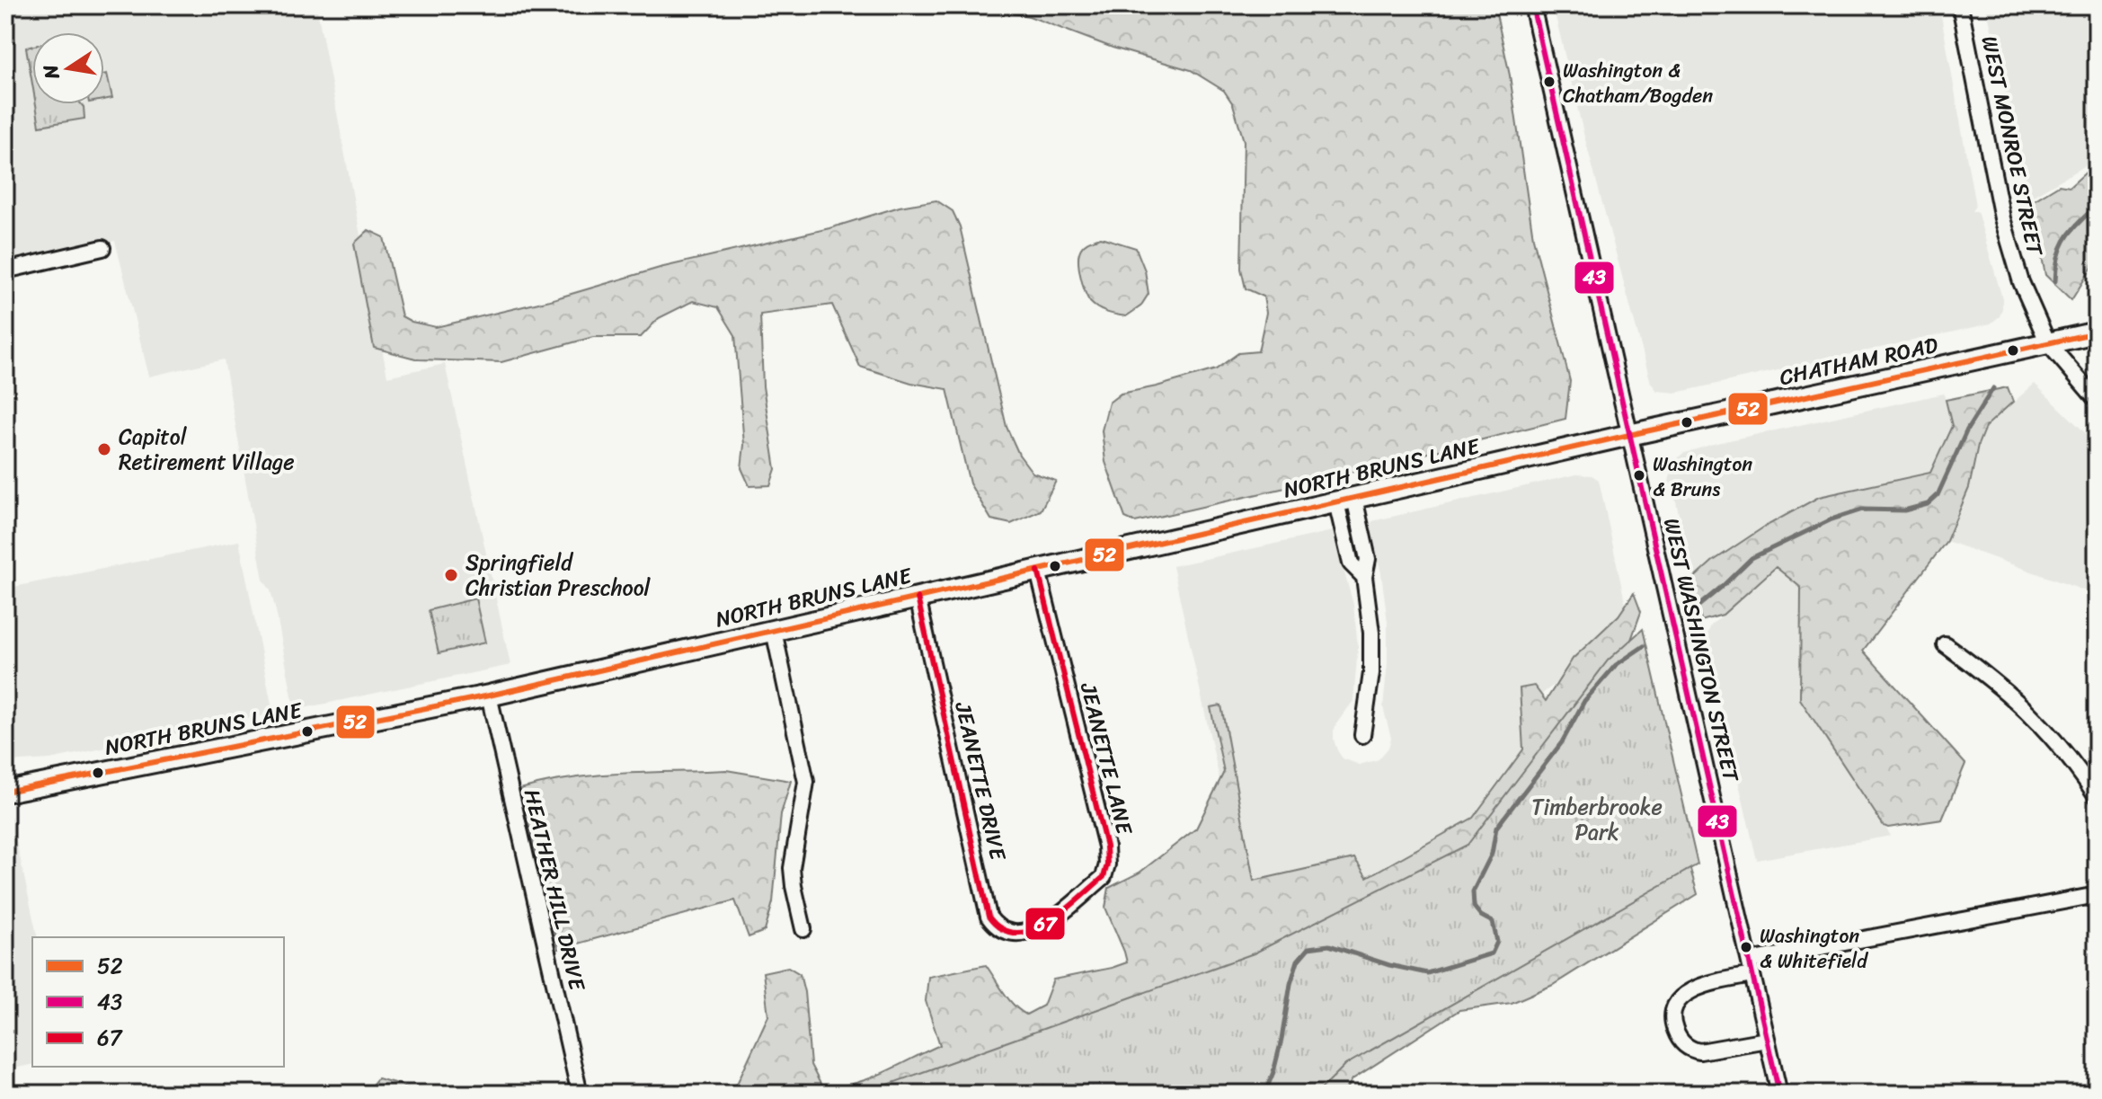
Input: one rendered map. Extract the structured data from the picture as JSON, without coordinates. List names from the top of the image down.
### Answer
{
  "streets": {
    "main road": ["CHATHAM ROAD", "NORTH BRUNS LANE"],
    "street": [
      "WEST MONROE STREET",
      "WEST WASHINGTON STREET",
      "JEANETTE LANE",
      "JEANETTE DRIVE",
      "HEATHER HILL DRIVE"
    ]
  },
  "crossings": [
    ["WEST MONROE STREET", "CHATHAM ROAD"],
    ["CHATHAM ROAD", "NORTH BRUNS LANE"],
    ["CHATHAM ROAD", "WEST WASHINGTON STREET"],
    ["NORTH BRUNS LANE", "WEST WASHINGTON STREET"],
    ["NORTH BRUNS LANE", "JEANETTE LANE"],
    ["NORTH BRUNS LANE", "JEANETTE DRIVE"],
    ["NORTH BRUNS LANE", "HEATHER HILL DRIVE"],
    ["JEANETTE LANE", "JEANETTE DRIVE"]
  ],
  "parks": ["Timberbrooke Park"],
  "places": [
    "Washington & Chatham/Bogden",
    "Capitol Retirement Village",
    "Washington & Bruns",
    "Springfield Christian Preschool",
    "Washington & Whitefield"
  ],
  "lines": ["transit line 43", "transit line 52", "transit line 67"],
  "legend": ["52", "43", "67"],
  "north": "left"
}
